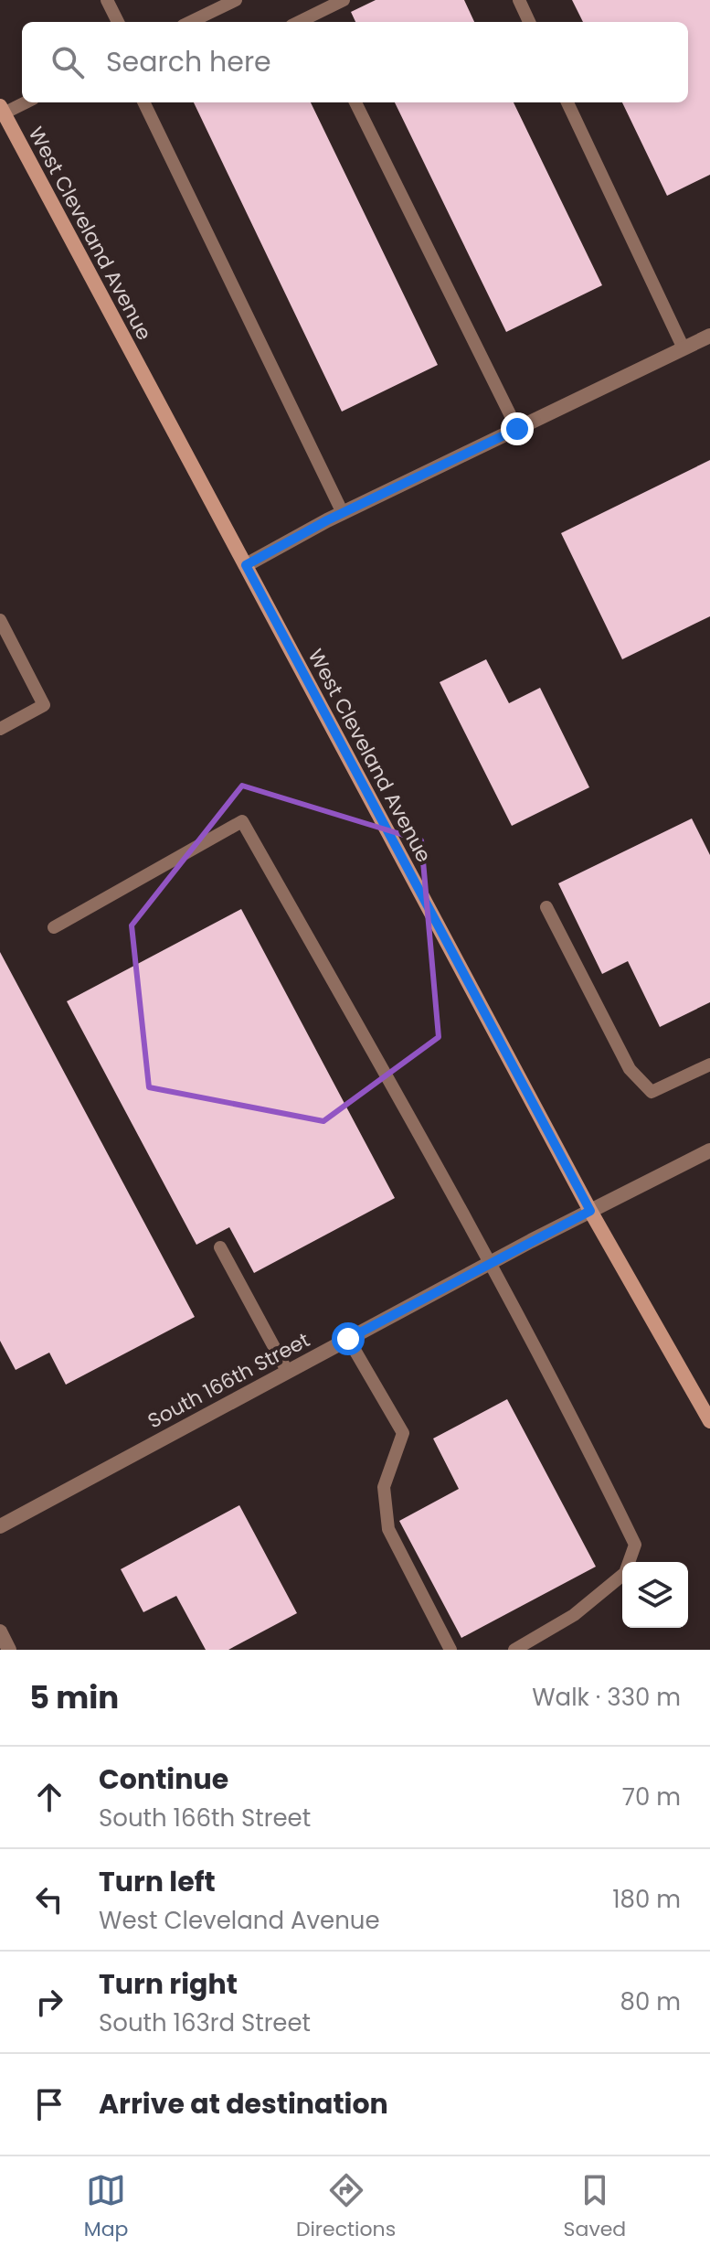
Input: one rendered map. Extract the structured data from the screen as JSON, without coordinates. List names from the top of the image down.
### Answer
{
  "streets": {
    "main road": ["West Cleveland Avenue"],
    "street": ["South 166th Street"]
  },
  "crossings": [
    ["West Cleveland Avenue", "South 166th Street"]
  ],
  "page": {
    "search": "Search here",
    "heading": ["5 min", "Walk · 330 m"],
    "list": [
      ["Continue", "South 166th Street", "70 m"],
      ["Turn left", "West Cleveland Avenue", "180 m"],
      ["Turn right", "South 163rd Street", "80 m"],
      "Arrive at destination"
    ],
    "nav": ["Map", "Directions", "Saved"]
  }
}
